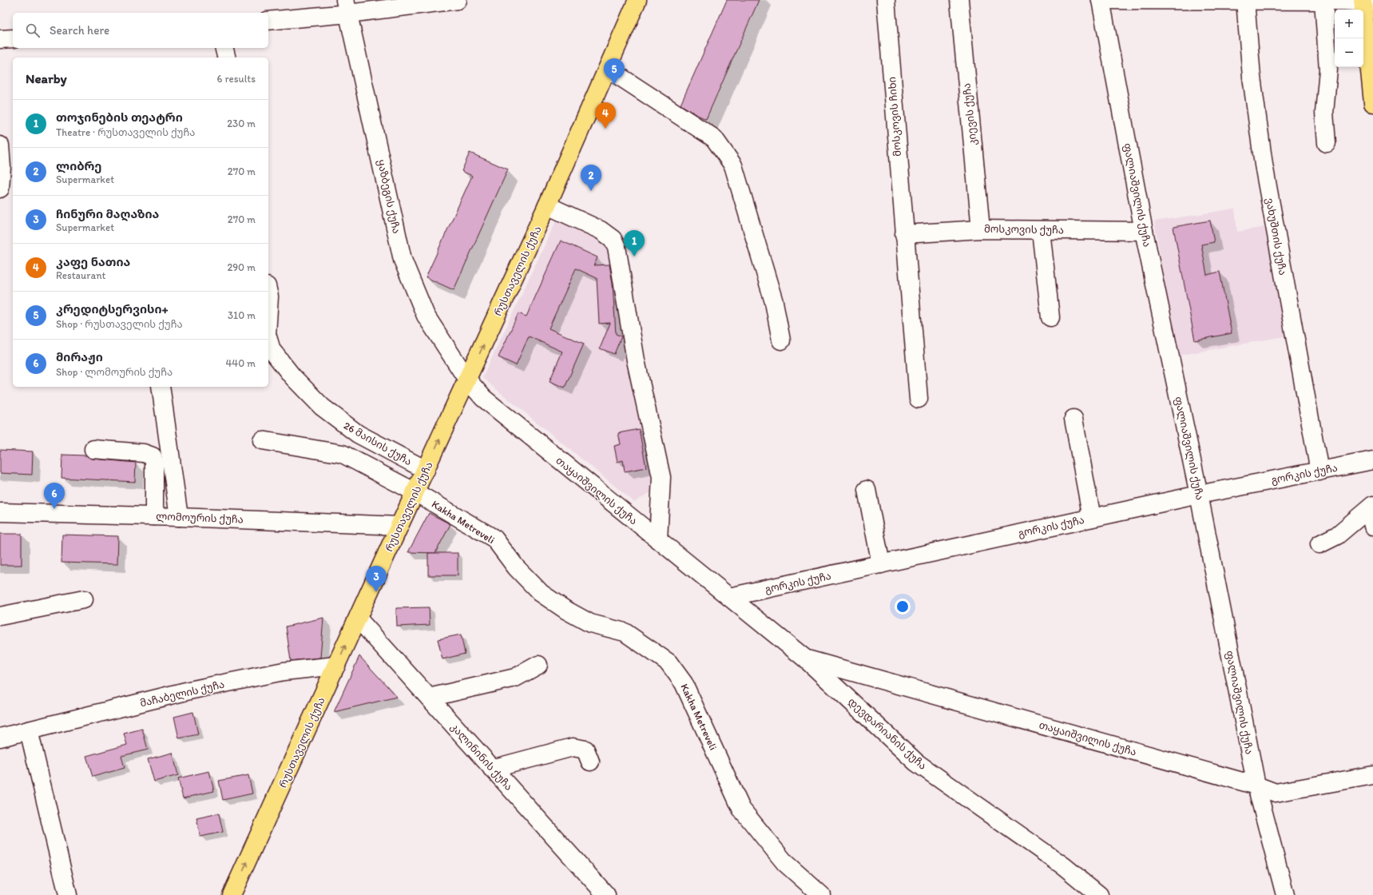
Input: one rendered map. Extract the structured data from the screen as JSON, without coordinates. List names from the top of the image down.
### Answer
{
  "streets": {
    "main road": ["რუსთაველის ქუჩა"],
    "street": [
      "კიევის ქუჩა",
      "მოსკოვის ჩიხი",
      "ფალიაშვილის ქუჩა",
      "ყაზბეგის ქუჩა",
      "მოსკოვის ქუჩა",
      "ვახუშთის ქუჩა",
      "26 მაისის ქუჩა",
      "გორკის ქუჩა",
      "თაყაიშვილის ქუჩა",
      "ლომოურის ქუჩა",
      "Kakha Metreveli",
      "მაჩაბელის ქუჩა",
      "დევდარიანის ქუჩა",
      "კალინინის ქუჩა"
    ]
  },
  "crossings": [
    ["კიევის ქუჩა", "მოსკოვის ქუჩა"],
    ["მოსკოვის ჩიხი", "მოსკოვის ქუჩა"],
    ["ფალიაშვილის ქუჩა", "მოსკოვის ქუჩა"],
    ["ფალიაშვილის ქუჩა", "გორკის ქუჩა"],
    ["ფალიაშვილის ქუჩა", "თაყაიშვილის ქუჩა"],
    ["ყაზბეგის ქუჩა", "რუსთაველის ქუჩა"],
    ["ყაზბეგის ქუჩა", "თაყაიშვილის ქუჩა"],
    ["ვახუშთის ქუჩა", "გორკის ქუჩა"],
    ["რუსთაველის ქუჩა", "26 მაისის ქუჩა"],
    ["რუსთაველის ქუჩა", "თაყაიშვილის ქუჩა"],
    ["რუსთაველის ქუჩა", "ლომოურის ქუჩა"],
    ["რუსთაველის ქუჩა", "Kakha Metreveli"],
    ["რუსთაველის ქუჩა", "მაჩაბელის ქუჩა"],
    ["რუსთაველის ქუჩა", "კალინინის ქუჩა"],
    ["გორკის ქუჩა", "თაყაიშვილის ქუჩა"],
    ["გორკის ქუჩა", "დევდარიანის ქუჩა"],
    ["თაყაიშვილის ქუჩა", "დევდარიანის ქუჩა"]
  ],
  "one_way": ["რუსთაველის ქუჩა"],
  "page": {
    "map_buttons": ["+", "−"],
    "search": "Search here",
    "heading": ["Nearby", "6 results"],
    "pins": [
      "5",
      "4",
      "2",
      "1",
      "6",
      "3"
    ],
    "list": [
      {
        "mark": "1",
        "name": "თოჯინების თეატრი",
        "note": "Theatre · რუსთაველის ქუჩა",
        "value": "230 m"
      },
      {
        "mark": "2",
        "name": "ლიბრე",
        "note": "Supermarket",
        "value": "270 m"
      },
      {
        "mark": "3",
        "name": "ჩინური მაღაზია",
        "note": "Supermarket",
        "value": "270 m"
      },
      {
        "mark": "4",
        "name": "კაფე ნათია",
        "note": "Restaurant",
        "value": "290 m"
      },
      {
        "mark": "5",
        "name": "კრედიტსერვისი+",
        "note": "Shop · რუსთაველის ქუჩა",
        "value": "310 m"
      },
      {
        "mark": "6",
        "name": "მირაჟი",
        "note": "Shop · ლომოურის ქუჩა",
        "value": "440 m"
      }
    ]
  }
}
